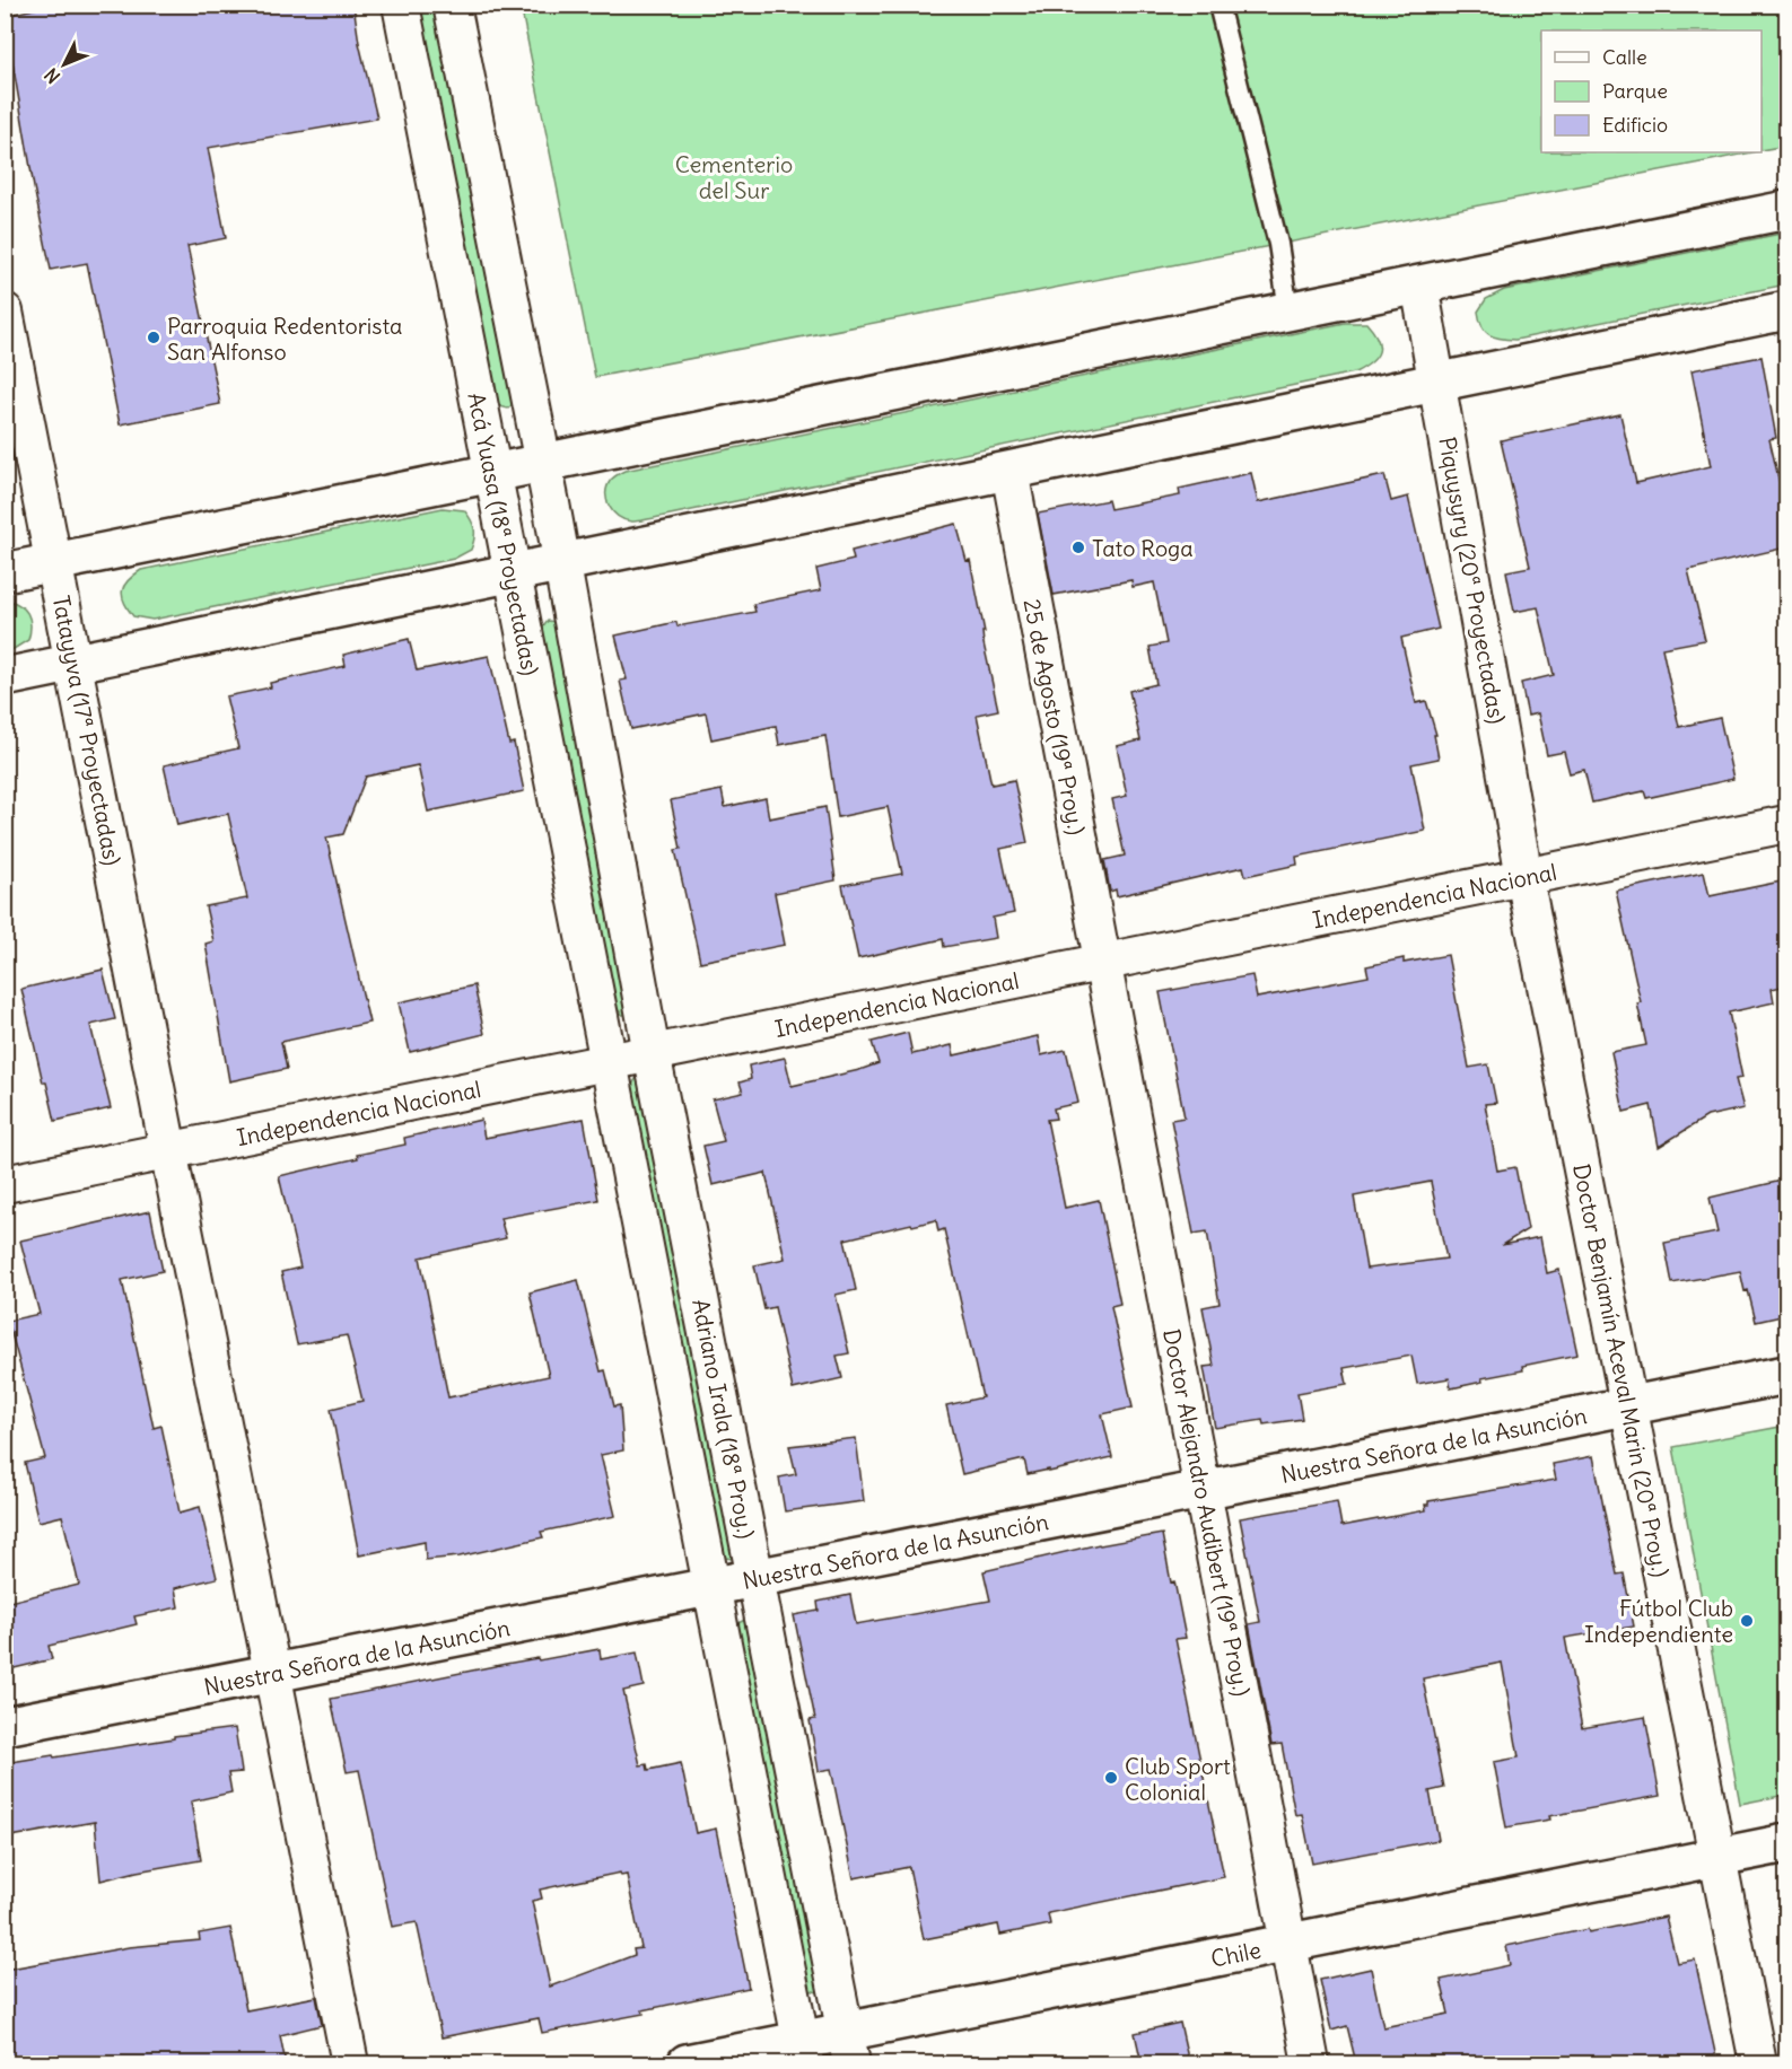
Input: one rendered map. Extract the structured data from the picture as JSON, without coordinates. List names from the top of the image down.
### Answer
{
  "streets": {
    "street": [
      "Acá Yuasa (18ª Proyectadas)",
      "Piquysyry (20ª Proyectadas)",
      "25 de Agosto (19ª Proy.)",
      "Tatayyva (17ª Proyectadas)",
      "Independencia Nacional",
      "Doctor Benjamín Aceval Marin (20ª Proy.)",
      "Adriano Irala (18ª Proy.)",
      "Nuestra Señora de la Asunción",
      "Doctor Alejandro Audibert (19ª Proy.)",
      "Chile"
    ]
  },
  "crossings": [
    ["Acá Yuasa (18ª Proyectadas)", "Independencia Nacional"],
    ["Acá Yuasa (18ª Proyectadas)", "Adriano Irala (18ª Proy.)"],
    ["Piquysyry (20ª Proyectadas)", "Independencia Nacional"],
    ["Piquysyry (20ª Proyectadas)", "Doctor Benjamín Aceval Marin (20ª Proy.)"],
    ["25 de Agosto (19ª Proy.)", "Independencia Nacional"],
    ["25 de Agosto (19ª Proy.)", "Doctor Alejandro Audibert (19ª Proy.)"],
    ["Tatayyva (17ª Proyectadas)", "Independencia Nacional"],
    ["Tatayyva (17ª Proyectadas)", "Nuestra Señora de la Asunción"],
    ["Independencia Nacional", "Doctor Benjamín Aceval Marin (20ª Proy.)"],
    ["Independencia Nacional", "Adriano Irala (18ª Proy.)"],
    ["Independencia Nacional", "Doctor Alejandro Audibert (19ª Proy.)"],
    ["Doctor Benjamín Aceval Marin (20ª Proy.)", "Nuestra Señora de la Asunción"],
    ["Doctor Benjamín Aceval Marin (20ª Proy.)", "Chile"],
    ["Adriano Irala (18ª Proy.)", "Nuestra Señora de la Asunción"],
    ["Adriano Irala (18ª Proy.)", "Chile"],
    ["Nuestra Señora de la Asunción", "Doctor Alejandro Audibert (19ª Proy.)"],
    ["Doctor Alejandro Audibert (19ª Proy.)", "Chile"]
  ],
  "parks": ["Cementerio del Sur"],
  "places": [
    "Parroquia Redentorista San Alfonso",
    "Tato Roga",
    "Fútbol Club Independiente",
    "Club Sport Colonial"
  ],
  "legend": ["Calle", "Parque", "Edificio"],
  "north": "bottom left"
}
